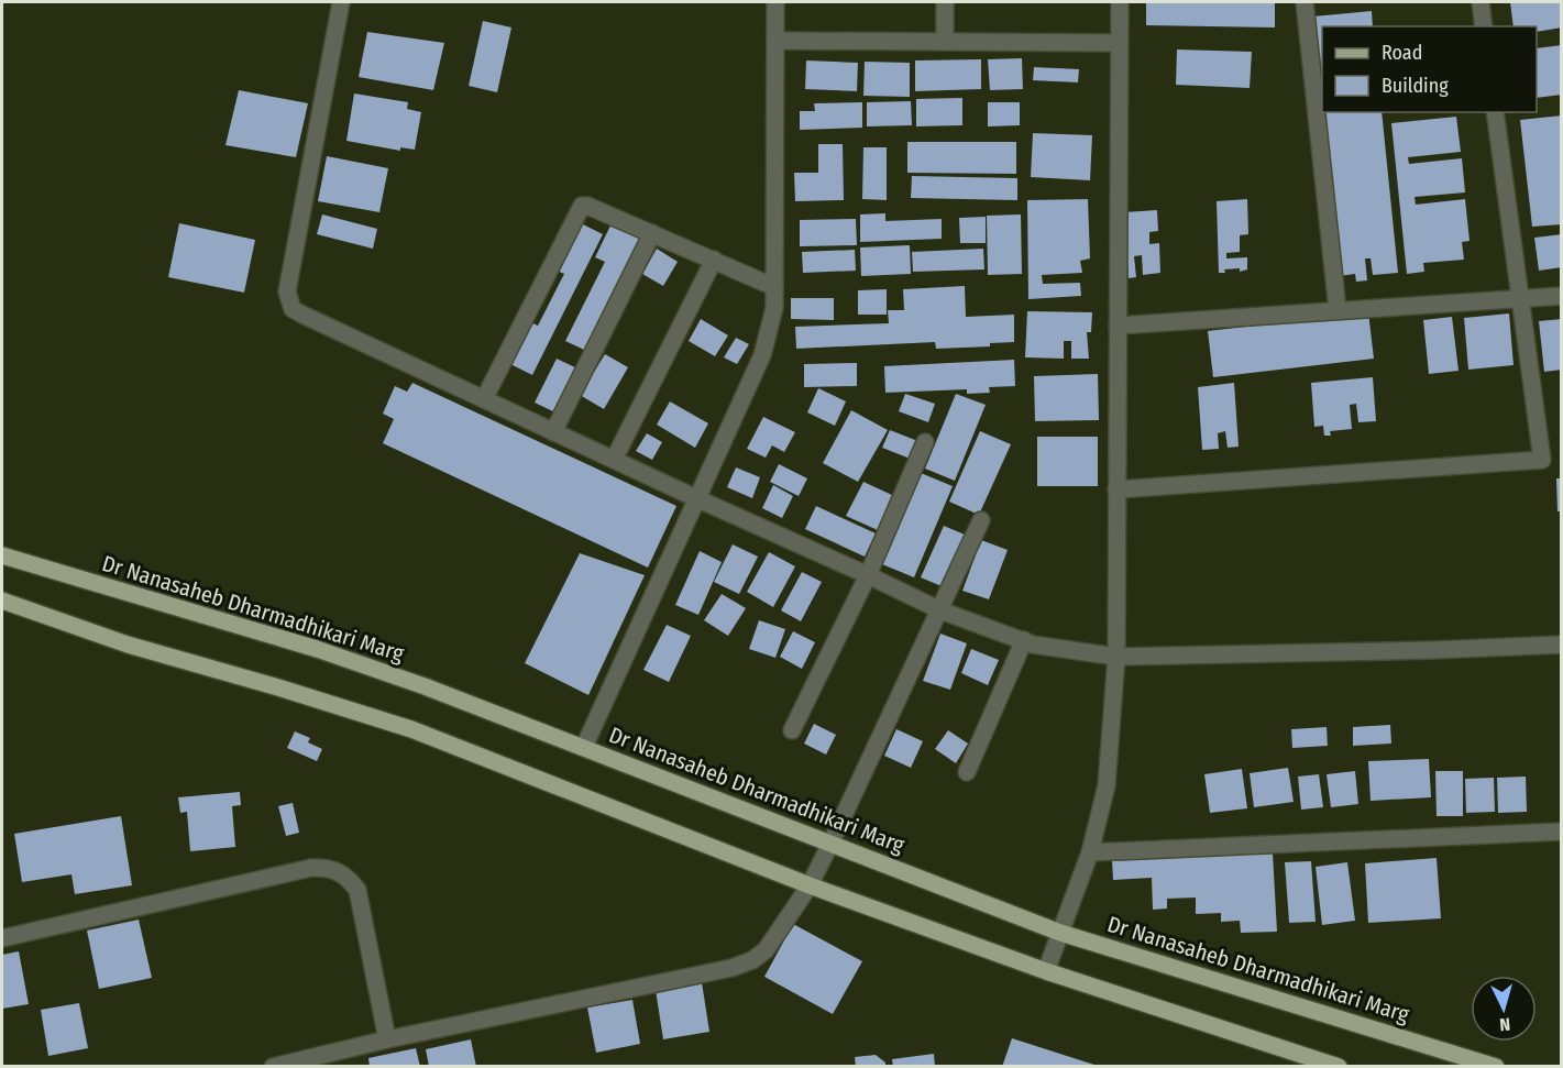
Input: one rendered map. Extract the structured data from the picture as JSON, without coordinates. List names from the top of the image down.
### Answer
{
  "streets": {
    "main road": ["Dr Nanasaheb Dharmadhikari Marg"]
  },
  "legend": ["Road", "Building"],
  "north": "bottom"
}
